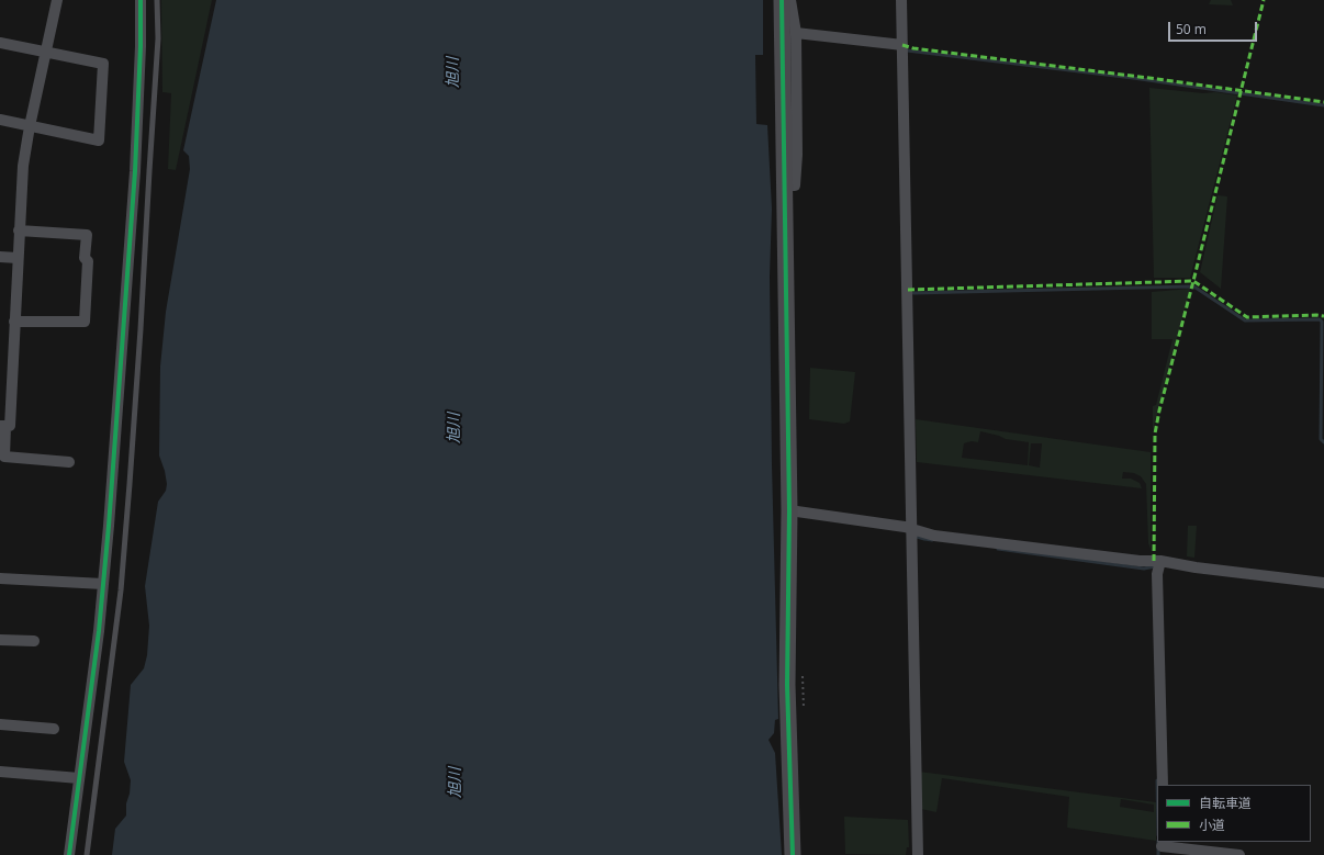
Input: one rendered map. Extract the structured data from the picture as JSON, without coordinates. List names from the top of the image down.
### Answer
{
  "water": ["旭川"],
  "legend": ["自転車道", "小道"],
  "scale_bar": "50 m"
}
